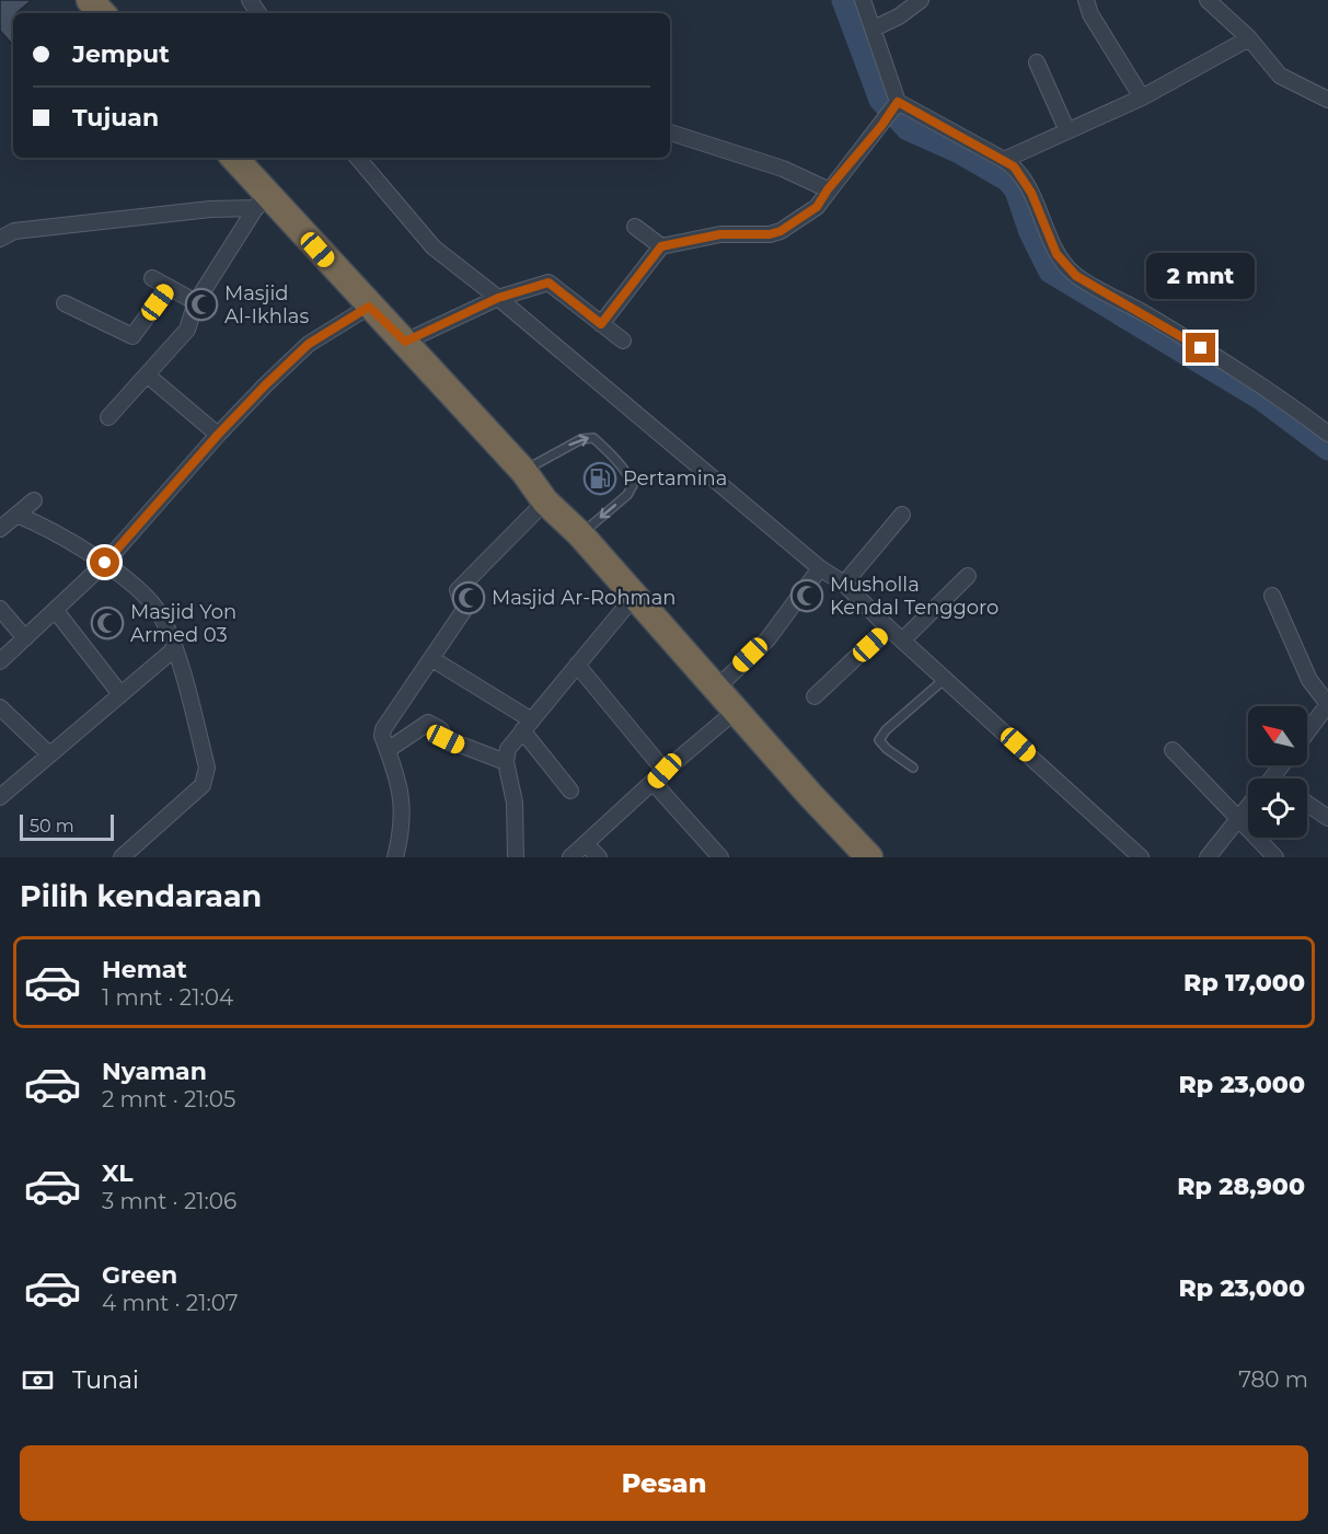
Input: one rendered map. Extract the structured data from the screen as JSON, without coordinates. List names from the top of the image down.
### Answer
{
  "places": {
    "mosque": [
      "Masjid Al-Ikhlas",
      "Musholla Kendal Tenggoro",
      "Masjid Ar-Rohman",
      "Masjid Yon Armed 03"
    ],
    "fuel station": ["Pertamina"]
  },
  "scale_bar": "50 m",
  "north": "top left",
  "page": {
    "banner": ["Jemput", "Tujuan"],
    "bubble": "2 mnt",
    "scale": "50 m",
    "heading": "Pilih kendaraan",
    "list": [
      {
        "name": "Hemat",
        "note": "1 mnt · 21:04",
        "value": "Rp 17,000"
      },
      {
        "name": "Nyaman",
        "note": "2 mnt · 21:05",
        "value": "Rp 23,000"
      },
      {
        "name": "XL",
        "note": "3 mnt · 21:06",
        "value": "Rp 28,900"
      },
      {
        "name": "Green",
        "note": "4 mnt · 21:07",
        "value": "Rp 23,000"
      }
    ],
    "pay": ["Tunai", "780 m"],
    "buttons": "Pesan"
  }
}
